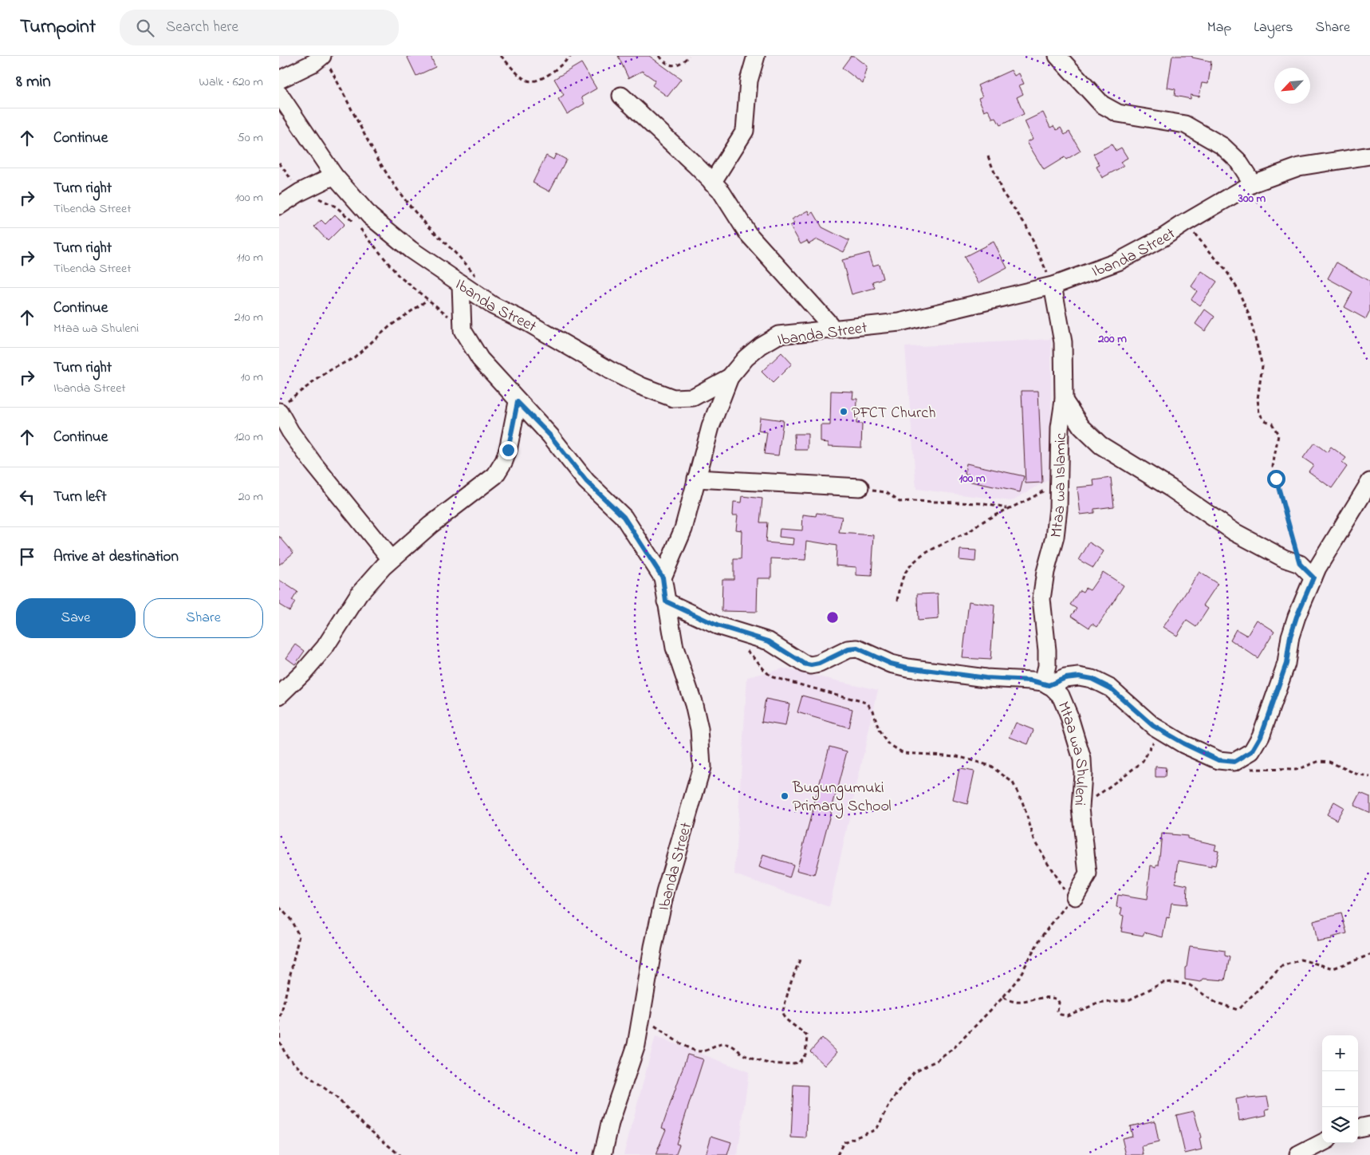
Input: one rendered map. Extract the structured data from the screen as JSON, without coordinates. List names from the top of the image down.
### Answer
{
  "streets": {
    "street": ["Ibanda Street", "Mtaa wa Islamic", "Mtaa wa Shuleni"]
  },
  "crossings": [
    ["Ibanda Street", "Mtaa wa Islamic"],
    ["Ibanda Street", "Mtaa wa Shuleni"],
    ["Mtaa wa Islamic", "Mtaa wa Shuleni"]
  ],
  "places": ["PFCT Church", "Bugungumuki Primary School"],
  "north": "bottom left",
  "page": {
    "header": "Turnpoint",
    "search": "Search here",
    "nav": ["Map", "Layers", "Share"],
    "heading": ["8 min", "Walk · 620 m"],
    "list": [
      ["Continue", "50 m"],
      ["Turn right", "Tibenda Street", "100 m"],
      ["Turn right", "Tibenda Street", "110 m"],
      ["Continue", "Mtaa wa Shuleni", "210 m"],
      ["Turn right", "Ibanda Street", "10 m"],
      ["Continue", "120 m"],
      ["Turn left", "20 m"],
      "Arrive at destination"
    ],
    "buttons": ["Save", "Share"],
    "map_buttons": ["+", "−"]
  },
  "rings": ["300 m", "200 m", "100 m"]
}
